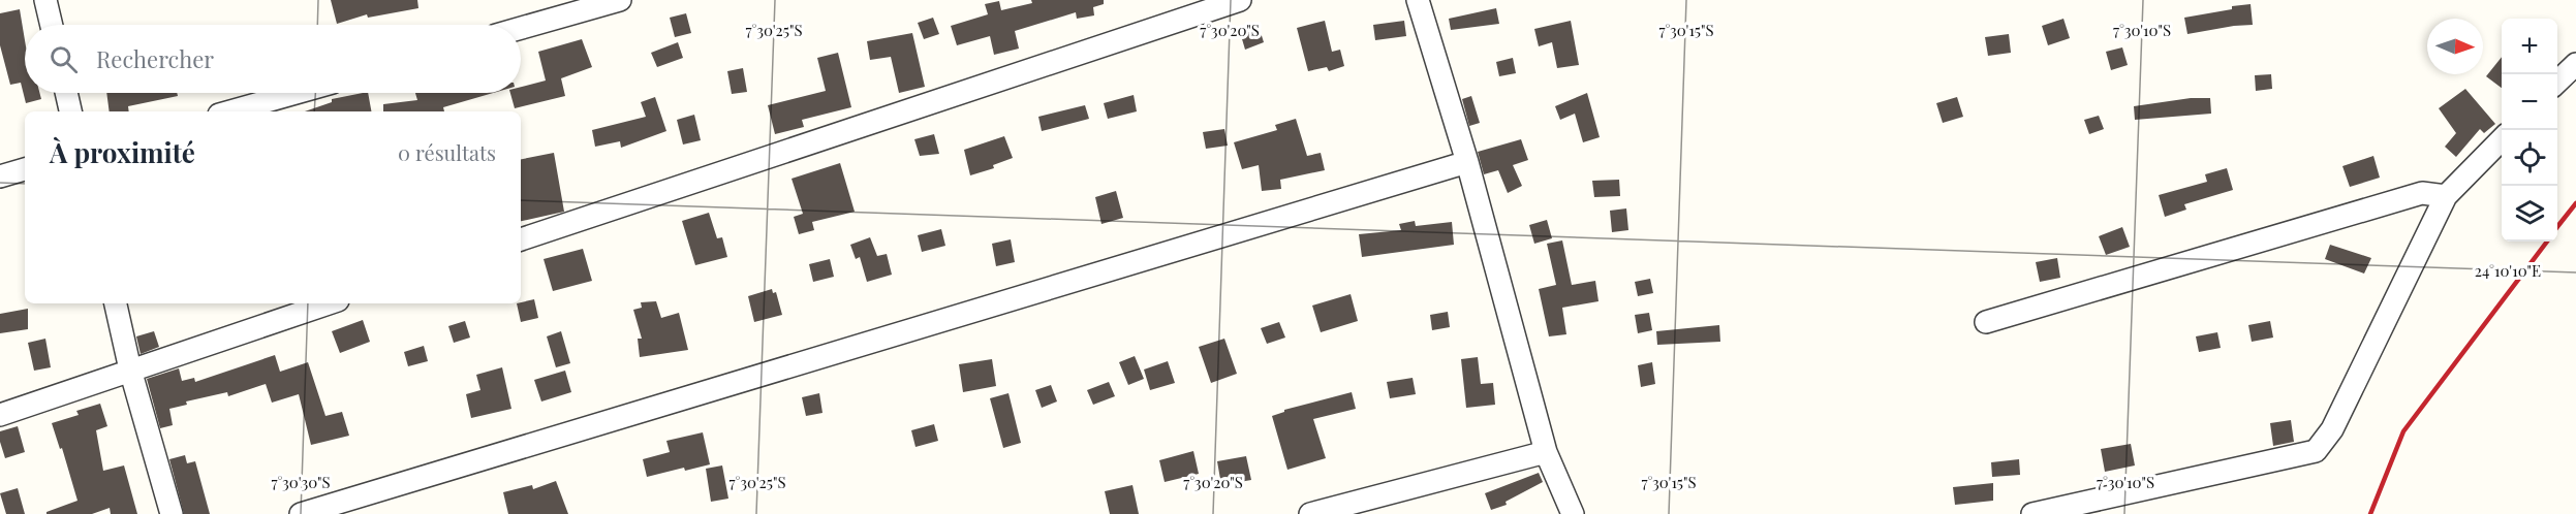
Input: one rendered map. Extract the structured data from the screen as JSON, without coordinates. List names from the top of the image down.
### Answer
{
  "north": "right",
  "page": {
    "map_buttons": ["+", "−"],
    "search": "Rechercher",
    "heading": ["À proximité", "0 résultats"]
  },
  "coordinates": [
    "7°30'25\"S",
    "7°30'20\"S",
    "7°30'15\"S",
    "7°30'10\"S",
    "24°10'10\"E",
    "7°30'30\"S"
  ]
}
